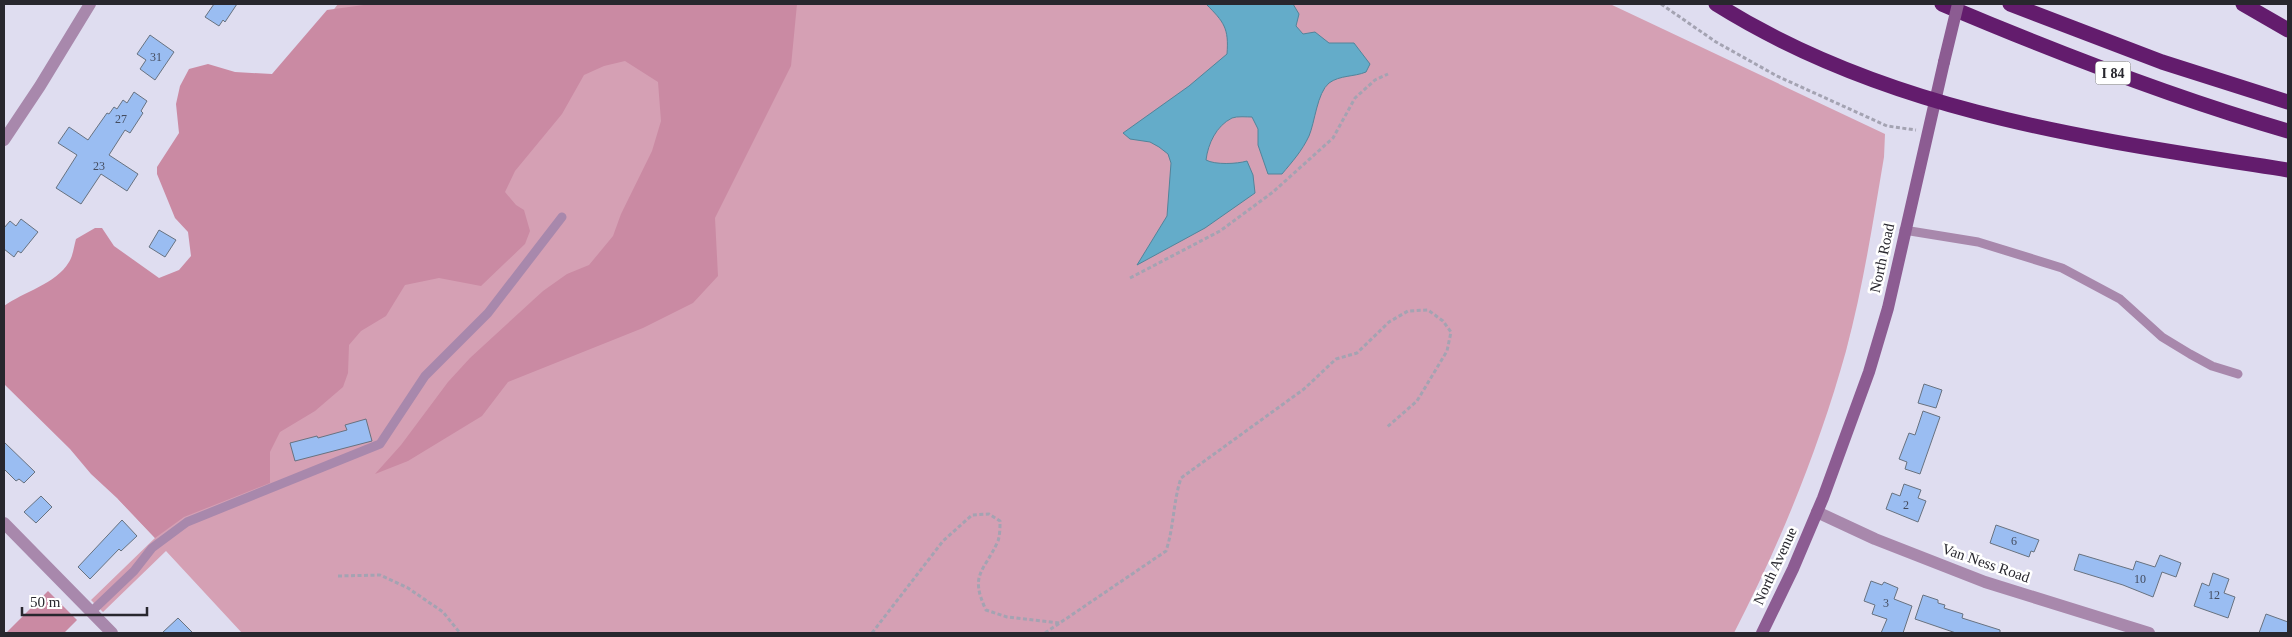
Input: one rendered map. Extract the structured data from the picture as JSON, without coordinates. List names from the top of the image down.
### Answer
{
  "streets": {
    "highway": ["I 84"],
    "main road": ["North Road", "North Avenue"],
    "street": ["Van Ness Road"]
  },
  "crossings": [
    ["North Road", "Van Ness Road"],
    ["North Road", "North Avenue"],
    ["Van Ness Road", "North Avenue"]
  ],
  "house_numbers": [
    "31",
    "27",
    "23",
    "2",
    "6",
    "10",
    "12",
    "3"
  ],
  "scale_bar": "50 m"
}
